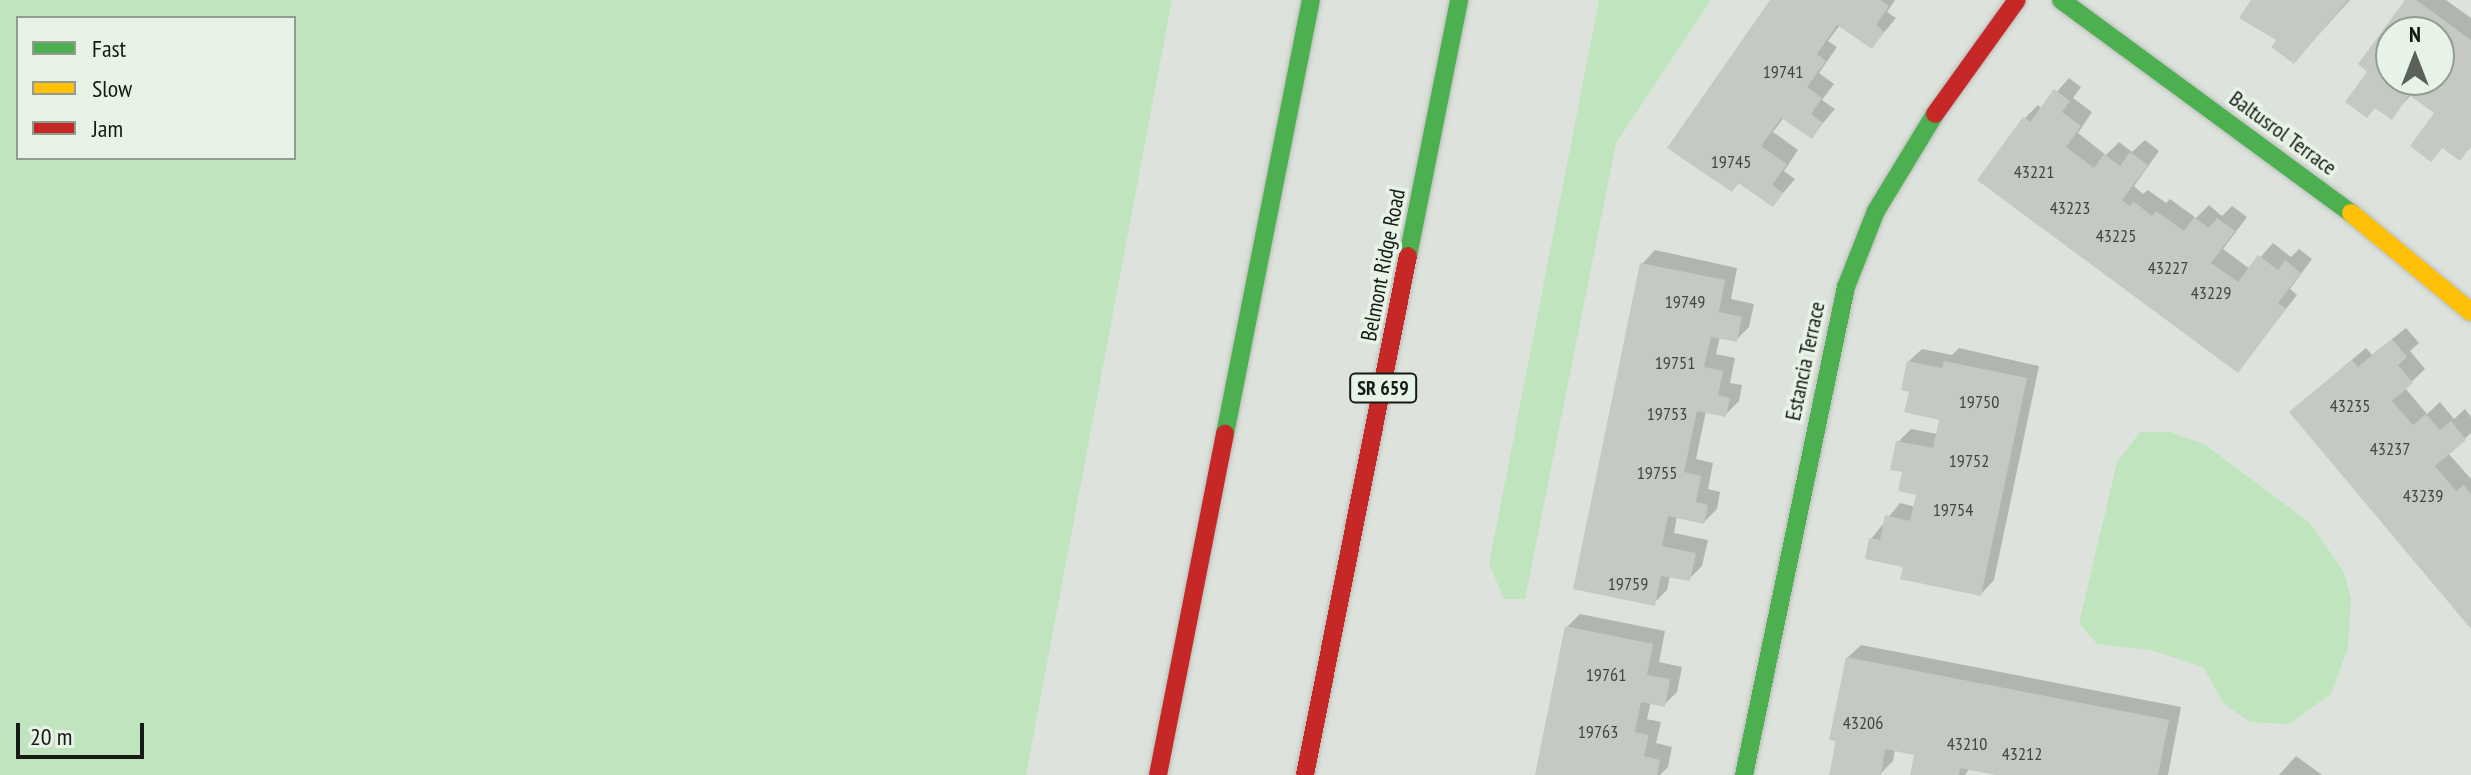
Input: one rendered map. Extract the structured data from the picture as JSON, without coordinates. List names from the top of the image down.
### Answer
{
  "streets": {
    "main road": [
      "Baltusrol Terrace",
      "Belmont Ridge Road",
      "Estancia Terrace",
      "SR 659"
    ]
  },
  "house_numbers": [
    "19741",
    "19745",
    "43221",
    "43223",
    "43225",
    "43227",
    "43229",
    "19749",
    "19751",
    "19750",
    "43235",
    "19753",
    "43237",
    "19752",
    "19755",
    "43239",
    "19754",
    "19759",
    "19761",
    "43206",
    "19763",
    "43210",
    "43212"
  ],
  "legend": ["Fast", "Slow", "Jam"],
  "scale_bar": "20 m",
  "north": "top"
}
